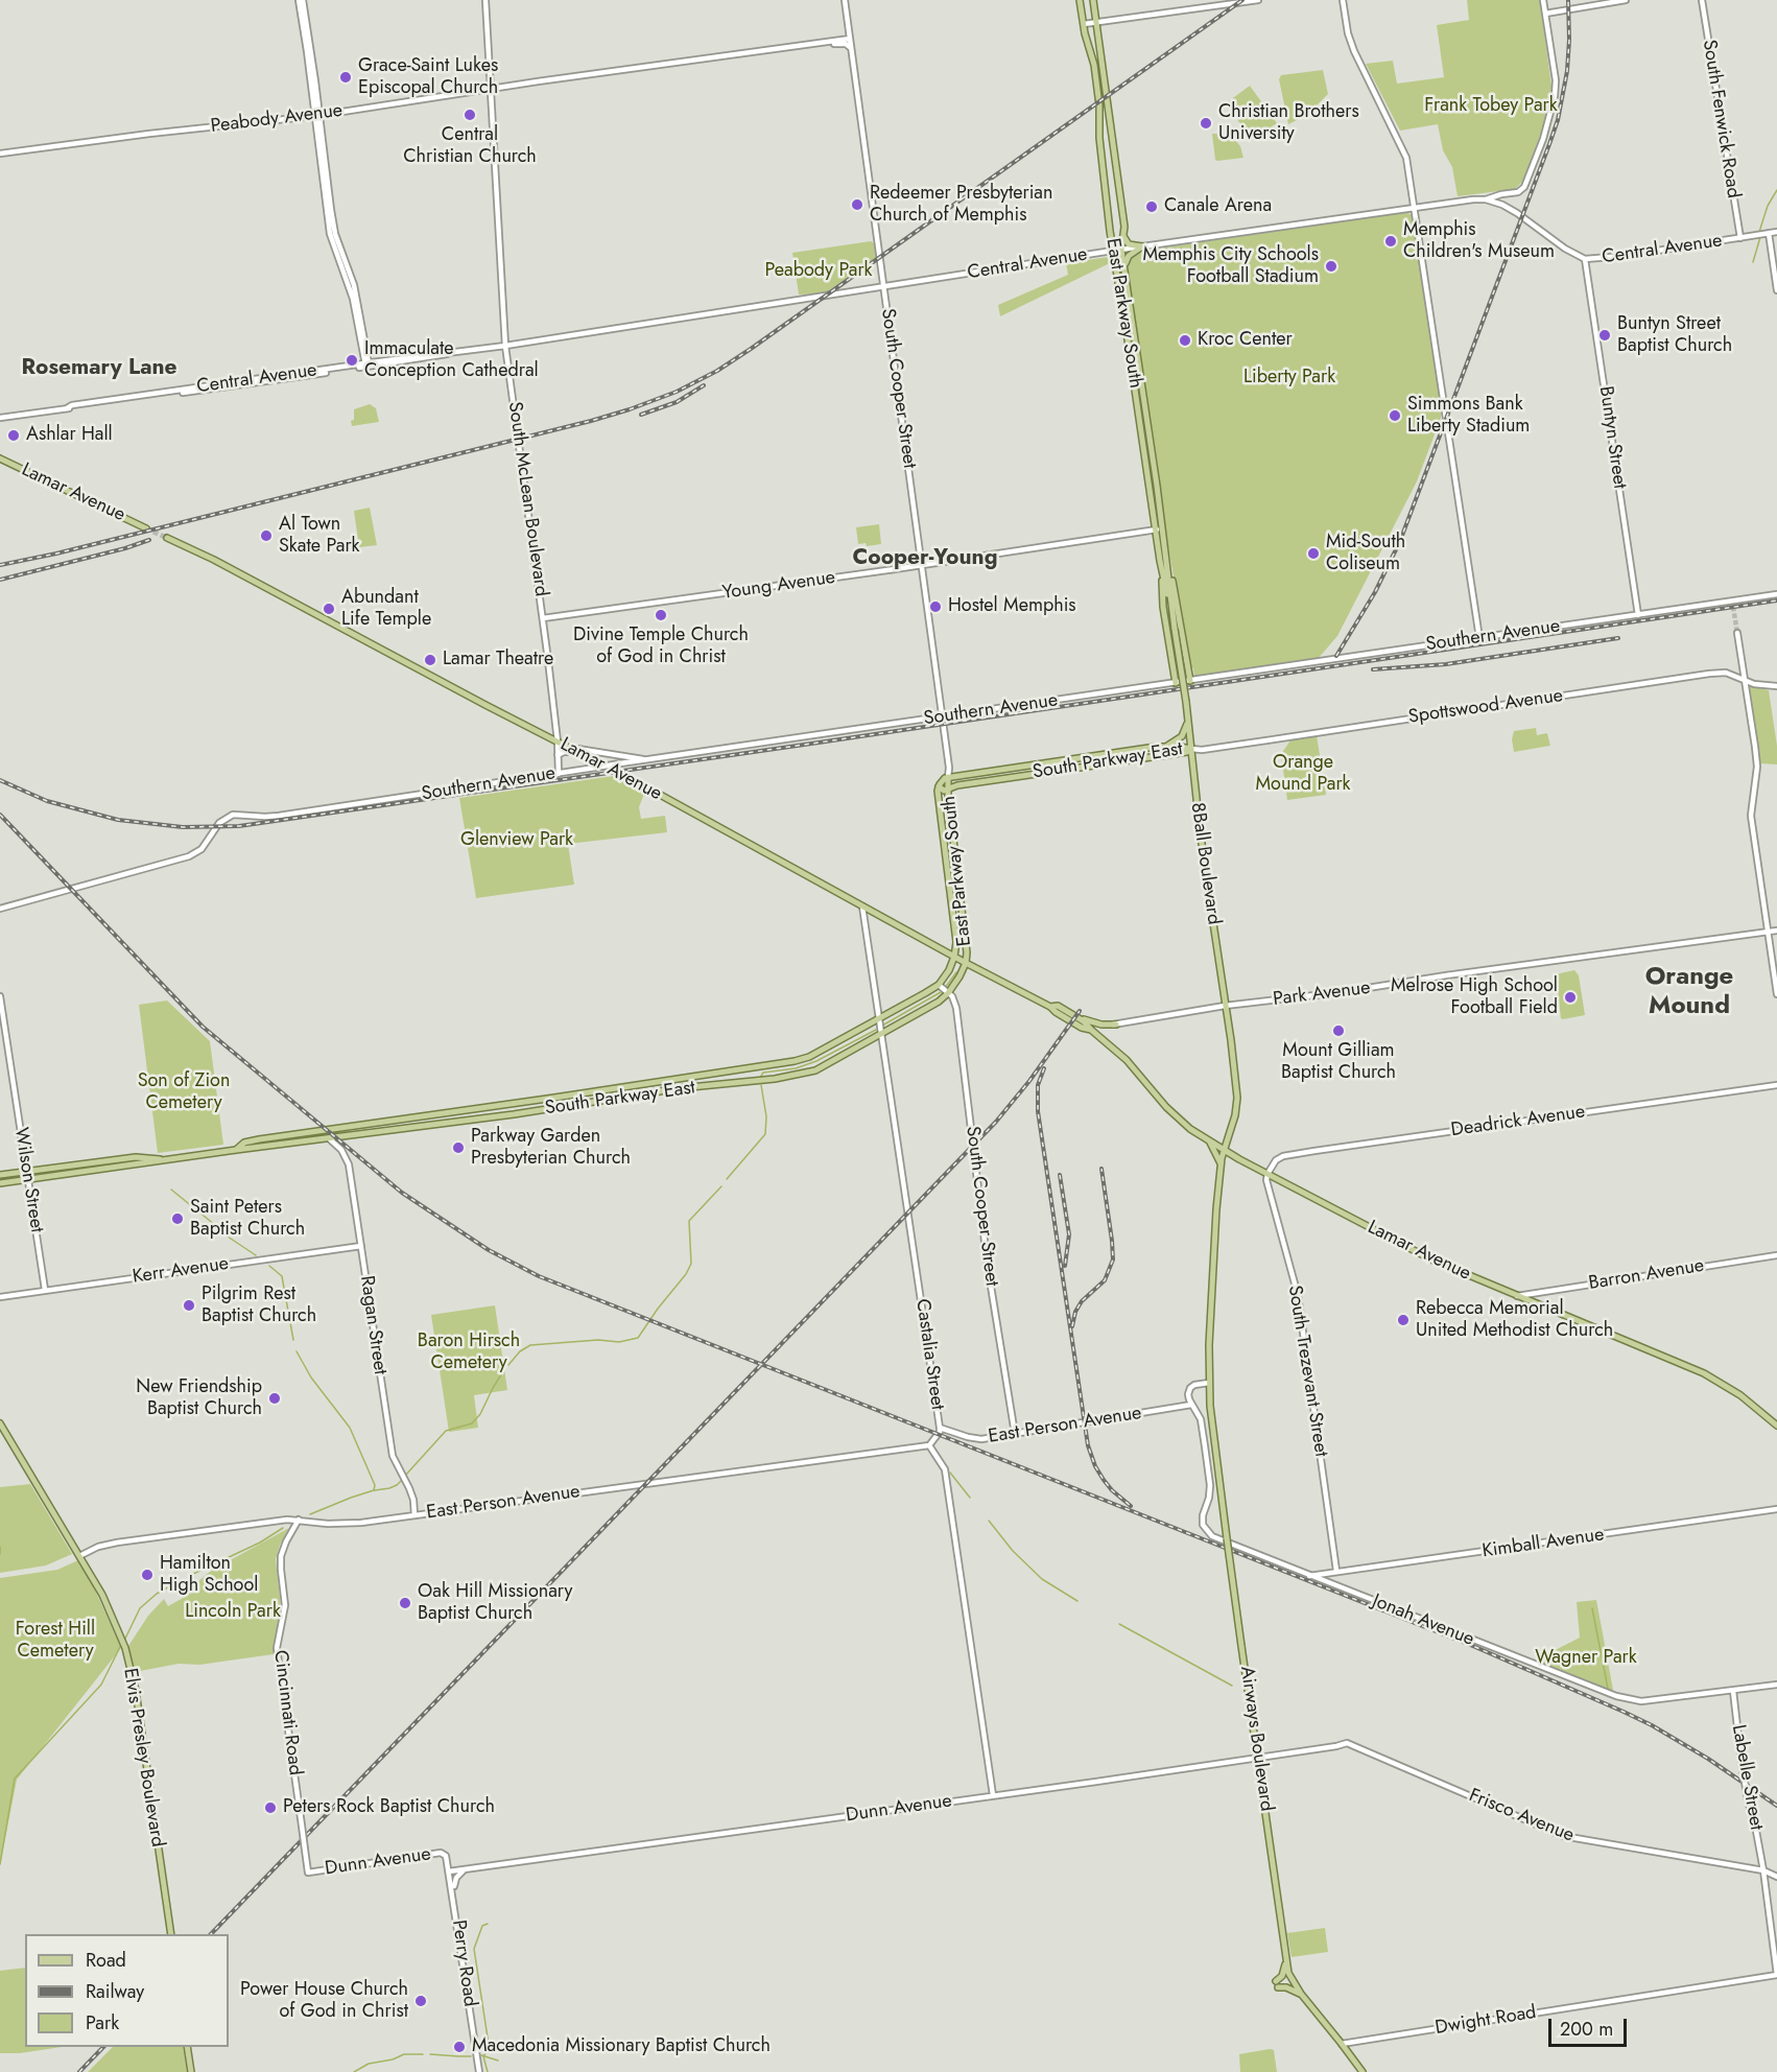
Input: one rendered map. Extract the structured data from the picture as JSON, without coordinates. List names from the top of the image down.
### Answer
{
  "streets": {
    "main road": [
      "Peabody Avenue",
      "South Fenwick Road",
      "Central Avenue",
      "East Parkway South",
      "South Cooper Street",
      "Buntyn Street",
      "Lamar Avenue",
      "South McLean Boulevard",
      "Young Avenue",
      "Southern Avenue",
      "Spottswood Avenue",
      "South Parkway East",
      "8Ball Boulevard",
      "Park Avenue",
      "Deadrick Avenue",
      "Wilson Street",
      "Kerr Avenue",
      "Barron Avenue",
      "Ragan Street",
      "Castalia Street",
      "South Trezevant Street",
      "East Person Avenue",
      "Kimball Avenue",
      "Jonah Avenue",
      "Cincinnati Road",
      "Airways Boulevard",
      "Elvis Presley Boulevard",
      "Labelle Street",
      "Dunn Avenue",
      "Frisco Avenue",
      "Perry Road",
      "Dwight Road"
    ]
  },
  "crossings": [
    ["Peabody Avenue", "South Cooper Street"],
    ["Peabody Avenue", "South McLean Boulevard"],
    ["South Fenwick Road", "Central Avenue"],
    ["Central Avenue", "East Parkway South"],
    ["Central Avenue", "South Cooper Street"],
    ["Central Avenue", "Buntyn Street"],
    ["Central Avenue", "South McLean Boulevard"],
    ["East Parkway South", "South Cooper Street"],
    ["East Parkway South", "Lamar Avenue"],
    ["East Parkway South", "Young Avenue"],
    ["East Parkway South", "Spottswood Avenue"],
    ["East Parkway South", "South Parkway East"],
    ["East Parkway South", "8Ball Boulevard"],
    ["South Cooper Street", "Young Avenue"],
    ["South Cooper Street", "Southern Avenue"],
    ["South Cooper Street", "South Parkway East"],
    ["South Cooper Street", "East Person Avenue"],
    ["Buntyn Street", "Southern Avenue"],
    ["Lamar Avenue", "South McLean Boulevard"],
    ["Lamar Avenue", "South Parkway East"],
    ["Lamar Avenue", "Park Avenue"],
    ["Lamar Avenue", "Deadrick Avenue"],
    ["Lamar Avenue", "Barron Avenue"],
    ["Lamar Avenue", "Castalia Street"],
    ["Lamar Avenue", "South Trezevant Street"],
    ["Lamar Avenue", "Airways Boulevard"],
    ["South McLean Boulevard", "Young Avenue"],
    ["South McLean Boulevard", "Southern Avenue"],
    ["Spottswood Avenue", "South Parkway East"],
    ["Spottswood Avenue", "8Ball Boulevard"],
    ["South Parkway East", "8Ball Boulevard"],
    ["South Parkway East", "Wilson Street"],
    ["South Parkway East", "Ragan Street"],
    ["South Parkway East", "Castalia Street"],
    ["8Ball Boulevard", "Park Avenue"],
    ["Deadrick Avenue", "South Trezevant Street"],
    ["Wilson Street", "Kerr Avenue"],
    ["Kerr Avenue", "Ragan Street"],
    ["Ragan Street", "East Person Avenue"],
    ["Castalia Street", "East Person Avenue"],
    ["South Trezevant Street", "Kimball Avenue"],
    ["East Person Avenue", "Jonah Avenue"],
    ["East Person Avenue", "Cincinnati Road"],
    ["East Person Avenue", "Elvis Presley Boulevard"],
    ["Kimball Avenue", "Jonah Avenue"],
    ["Jonah Avenue", "Labelle Street"],
    ["Cincinnati Road", "Dunn Avenue"],
    ["Airways Boulevard", "Dunn Avenue"],
    ["Airways Boulevard", "Dwight Road"],
    ["Labelle Street", "Frisco Avenue"],
    ["Labelle Street", "Dwight Road"],
    ["Dunn Avenue", "Frisco Avenue"],
    ["Dunn Avenue", "Perry Road"]
  ],
  "districts": ["Rosemary Lane", "Cooper-Young", "Orange Mound"],
  "parks": [
    "Frank Tobey Park",
    "Peabody Park",
    "Liberty Park",
    "Orange Mound Park",
    "Glenview Park",
    "Son of Zion Cemetery",
    "Baron Hirsch Cemetery",
    "Lincoln Park",
    "Forest Hill Cemetery",
    "Wagner Park"
  ],
  "places": [
    "Grace-Saint Lukes Episcopal Church",
    "Central Christian Church",
    "Christian Brothers University",
    "Redeemer Presbyterian Church of Memphis",
    "Canale Arena",
    "Memphis Children's Museum",
    "Memphis City Schools Football Stadium",
    "Buntyn Street Baptist Church",
    "Kroc Center",
    "Immaculate Conception Cathedral",
    "Simmons Bank Liberty Stadium",
    "Ashlar Hall",
    "Al Town Skate Park",
    "Mid-South Coliseum",
    "Hostel Memphis",
    "Abundant Life Temple",
    "Divine Temple Church of God in Christ",
    "Lamar Theatre",
    "Melrose High School Football Field",
    "Mount Gilliam Baptist Church",
    "Parkway Garden Presbyterian Church",
    "Saint Peters Baptist Church",
    "Pilgrim Rest Baptist Church",
    "Rebecca Memorial United Methodist Church",
    "New Friendship Baptist Church",
    "Hamilton High School",
    "Oak Hill Missionary Baptist Church",
    "Peters Rock Baptist Church",
    "Power House Church of God in Christ",
    "Macedonia Missionary Baptist Church"
  ],
  "legend": ["Road", "Railway", "Park"],
  "scale_bar": "200 m"
}
